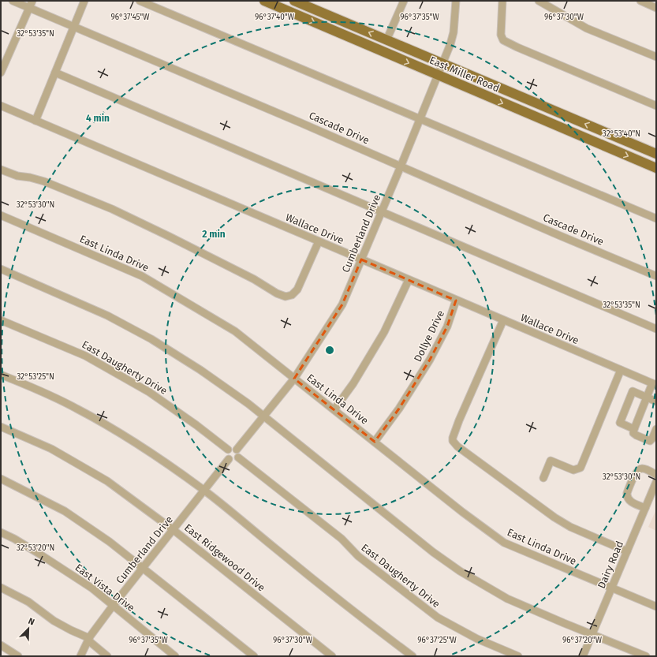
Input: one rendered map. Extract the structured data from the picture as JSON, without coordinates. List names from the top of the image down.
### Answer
{
  "streets": {
    "main road": ["East Miller Road"],
    "street": [
      "Cascade Drive",
      "Wallace Drive",
      "Cumberland Drive",
      "East Linda Drive",
      "Dollye Drive",
      "East Daugherty Drive",
      "East Ridgewood Drive",
      "Dairy Road",
      "East Vista Drive"
    ]
  },
  "crossings": [
    ["East Miller Road", "Cumberland Drive"],
    ["Cascade Drive", "Cumberland Drive"],
    ["Wallace Drive", "Cumberland Drive"],
    ["Wallace Drive", "Dollye Drive"],
    ["Cumberland Drive", "East Linda Drive"],
    ["Cumberland Drive", "East Daugherty Drive"],
    ["Cumberland Drive", "East Ridgewood Drive"],
    ["Cumberland Drive", "East Vista Drive"],
    ["East Linda Drive", "Dollye Drive"],
    ["East Linda Drive", "Dairy Road"]
  ],
  "north": "top right",
  "coordinates": [
    "96°37'45\"W",
    "96°37'40\"W",
    "96°37'35\"W",
    "96°37'30\"W",
    "32°53'35\"N",
    "32°53'40\"N",
    "32°53'30\"N",
    "32°53'25\"N",
    "32°53'20\"N",
    "96°37'25\"W",
    "96°37'20\"W"
  ],
  "rings": ["4 min", "2 min"]
}
